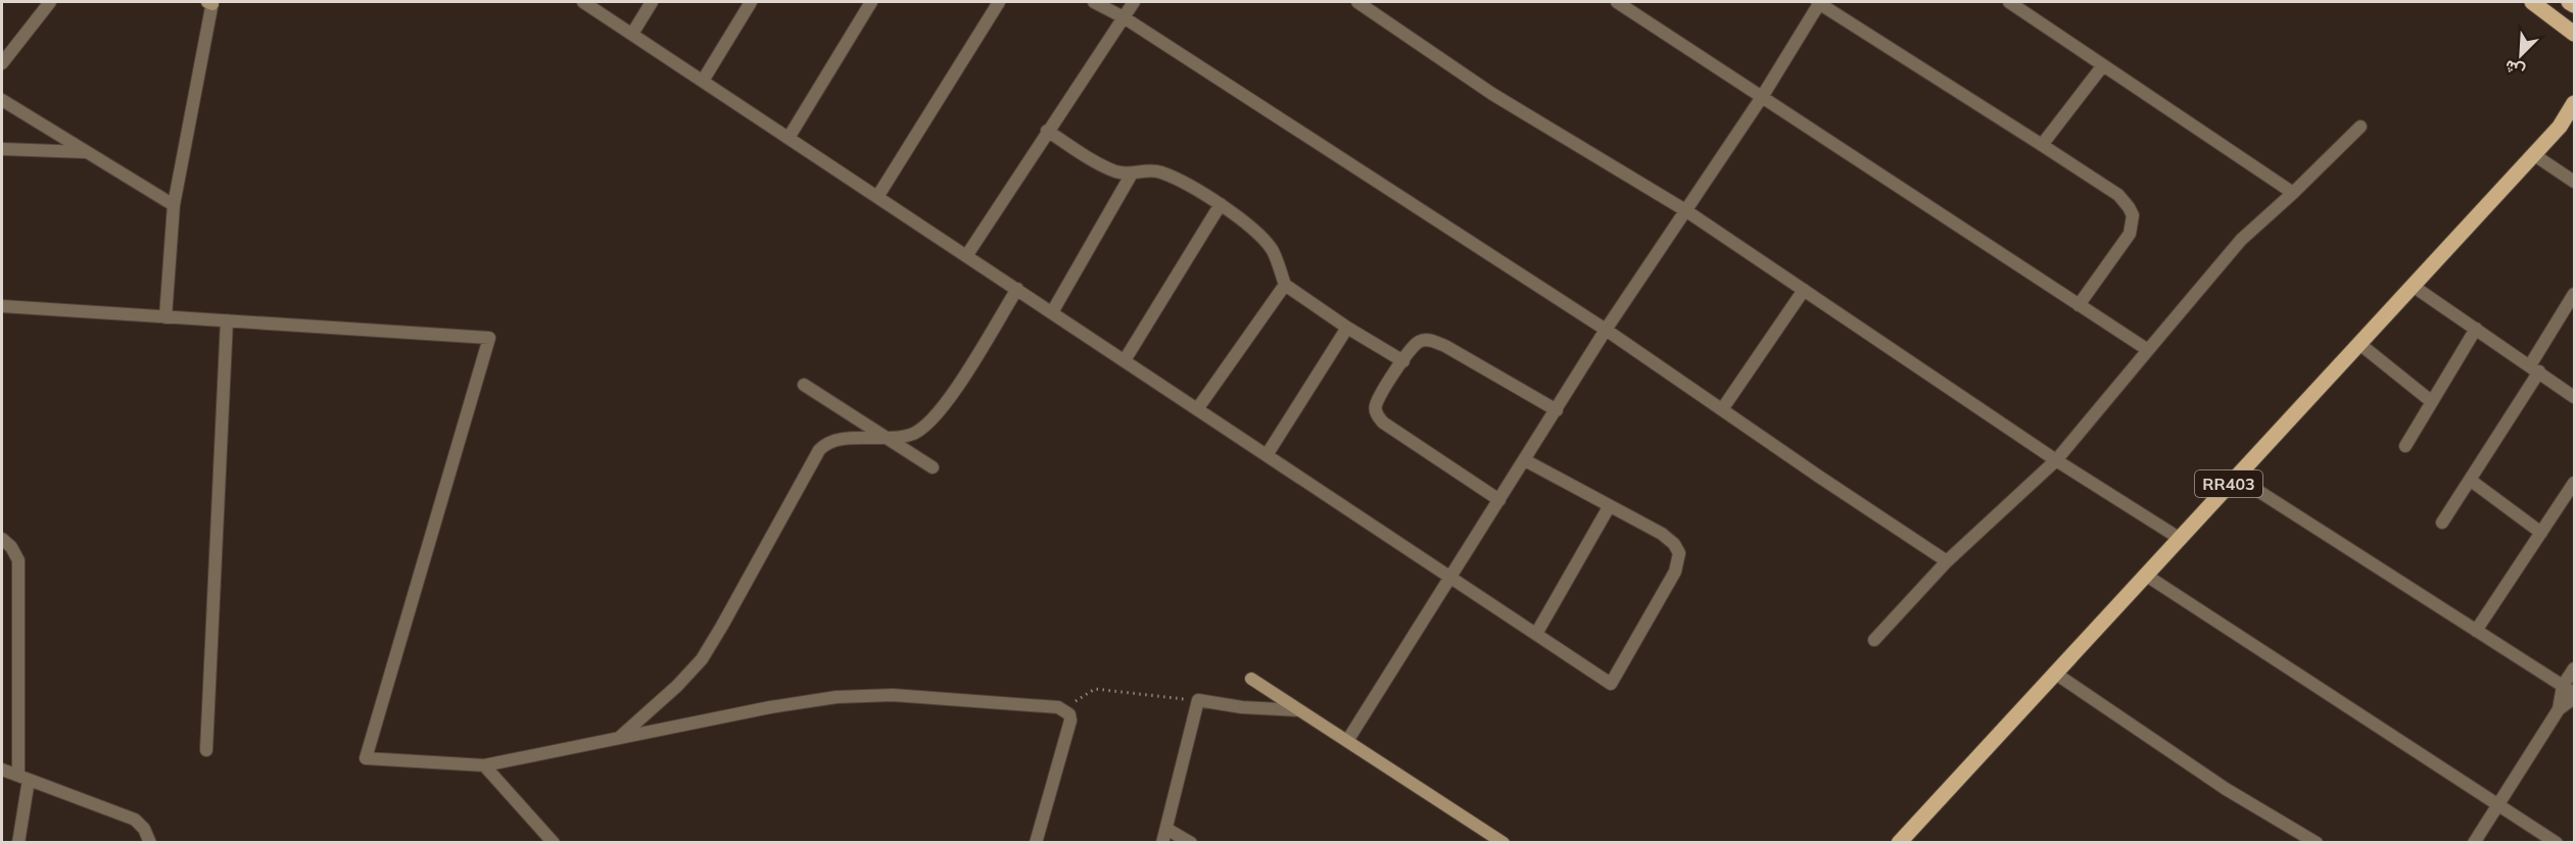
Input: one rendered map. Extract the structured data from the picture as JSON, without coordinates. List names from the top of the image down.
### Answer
{
  "streets": {
    "main road": ["RR403"]
  },
  "north": "bottom left"
}
